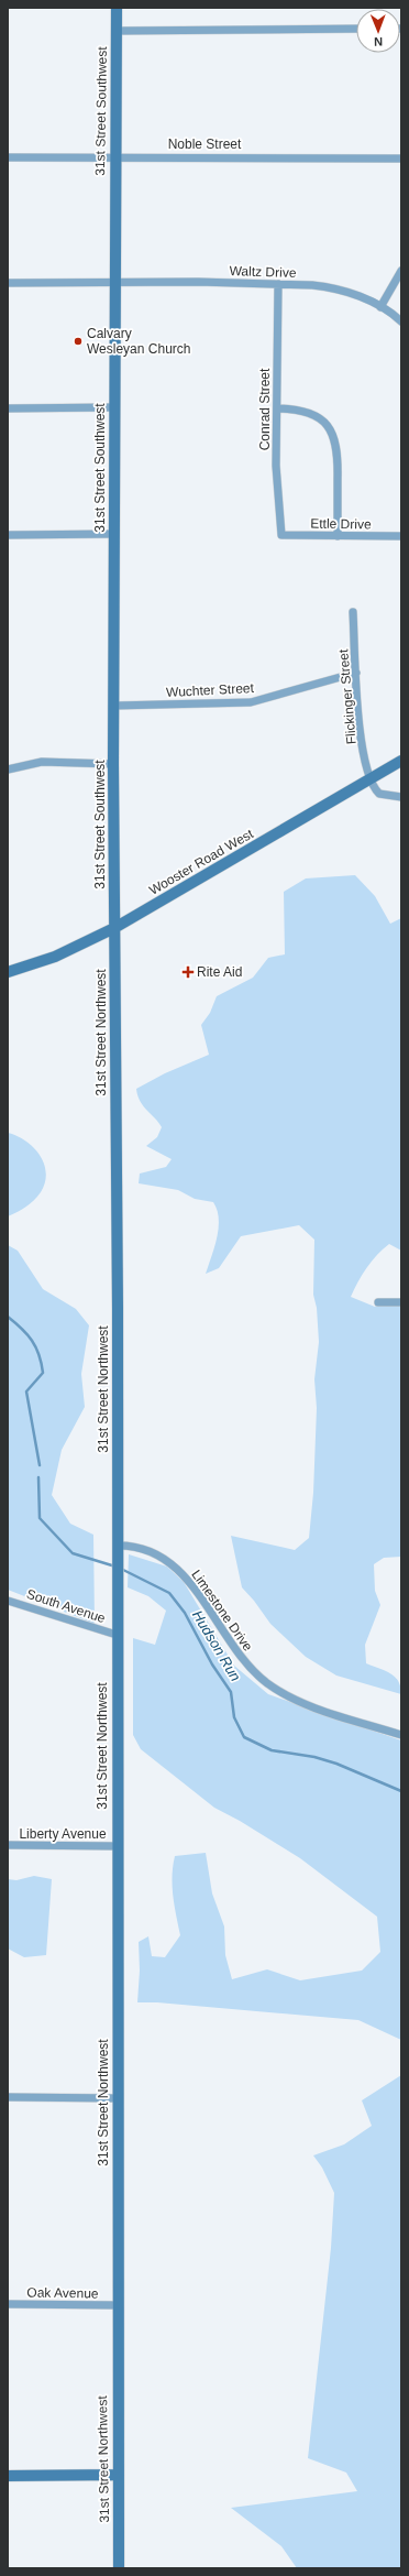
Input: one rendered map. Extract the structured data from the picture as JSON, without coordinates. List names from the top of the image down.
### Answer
{
  "streets": {
    "main road": ["31st Street Southwest", "Wooster Road West", "31st Street Northwest"],
    "street": [
      "Noble Street",
      "Waltz Drive",
      "Conrad Street",
      "Ettle Drive",
      "Wuchter Street",
      "Flickinger Street",
      "South Avenue",
      "Limestone Drive",
      "Liberty Avenue",
      "Oak Avenue"
    ]
  },
  "crossings": [
    ["31st Street Southwest", "Noble Street"],
    ["31st Street Southwest", "Waltz Drive"],
    ["31st Street Southwest", "Wuchter Street"],
    ["31st Street Southwest", "Wooster Road West"],
    ["31st Street Southwest", "31st Street Northwest"],
    ["Waltz Drive", "Conrad Street"],
    ["Conrad Street", "Ettle Drive"],
    ["Wuchter Street", "Flickinger Street"],
    ["Flickinger Street", "Wooster Road West"],
    ["Wooster Road West", "31st Street Northwest"],
    ["31st Street Northwest", "South Avenue"],
    ["31st Street Northwest", "Limestone Drive"],
    ["31st Street Northwest", "Liberty Avenue"],
    ["31st Street Northwest", "Oak Avenue"]
  ],
  "water": ["Hudson Run"],
  "places": {
    "other": ["Calvary Wesleyan Church"],
    "health": ["Rite Aid"]
  },
  "north": "bottom"
}
